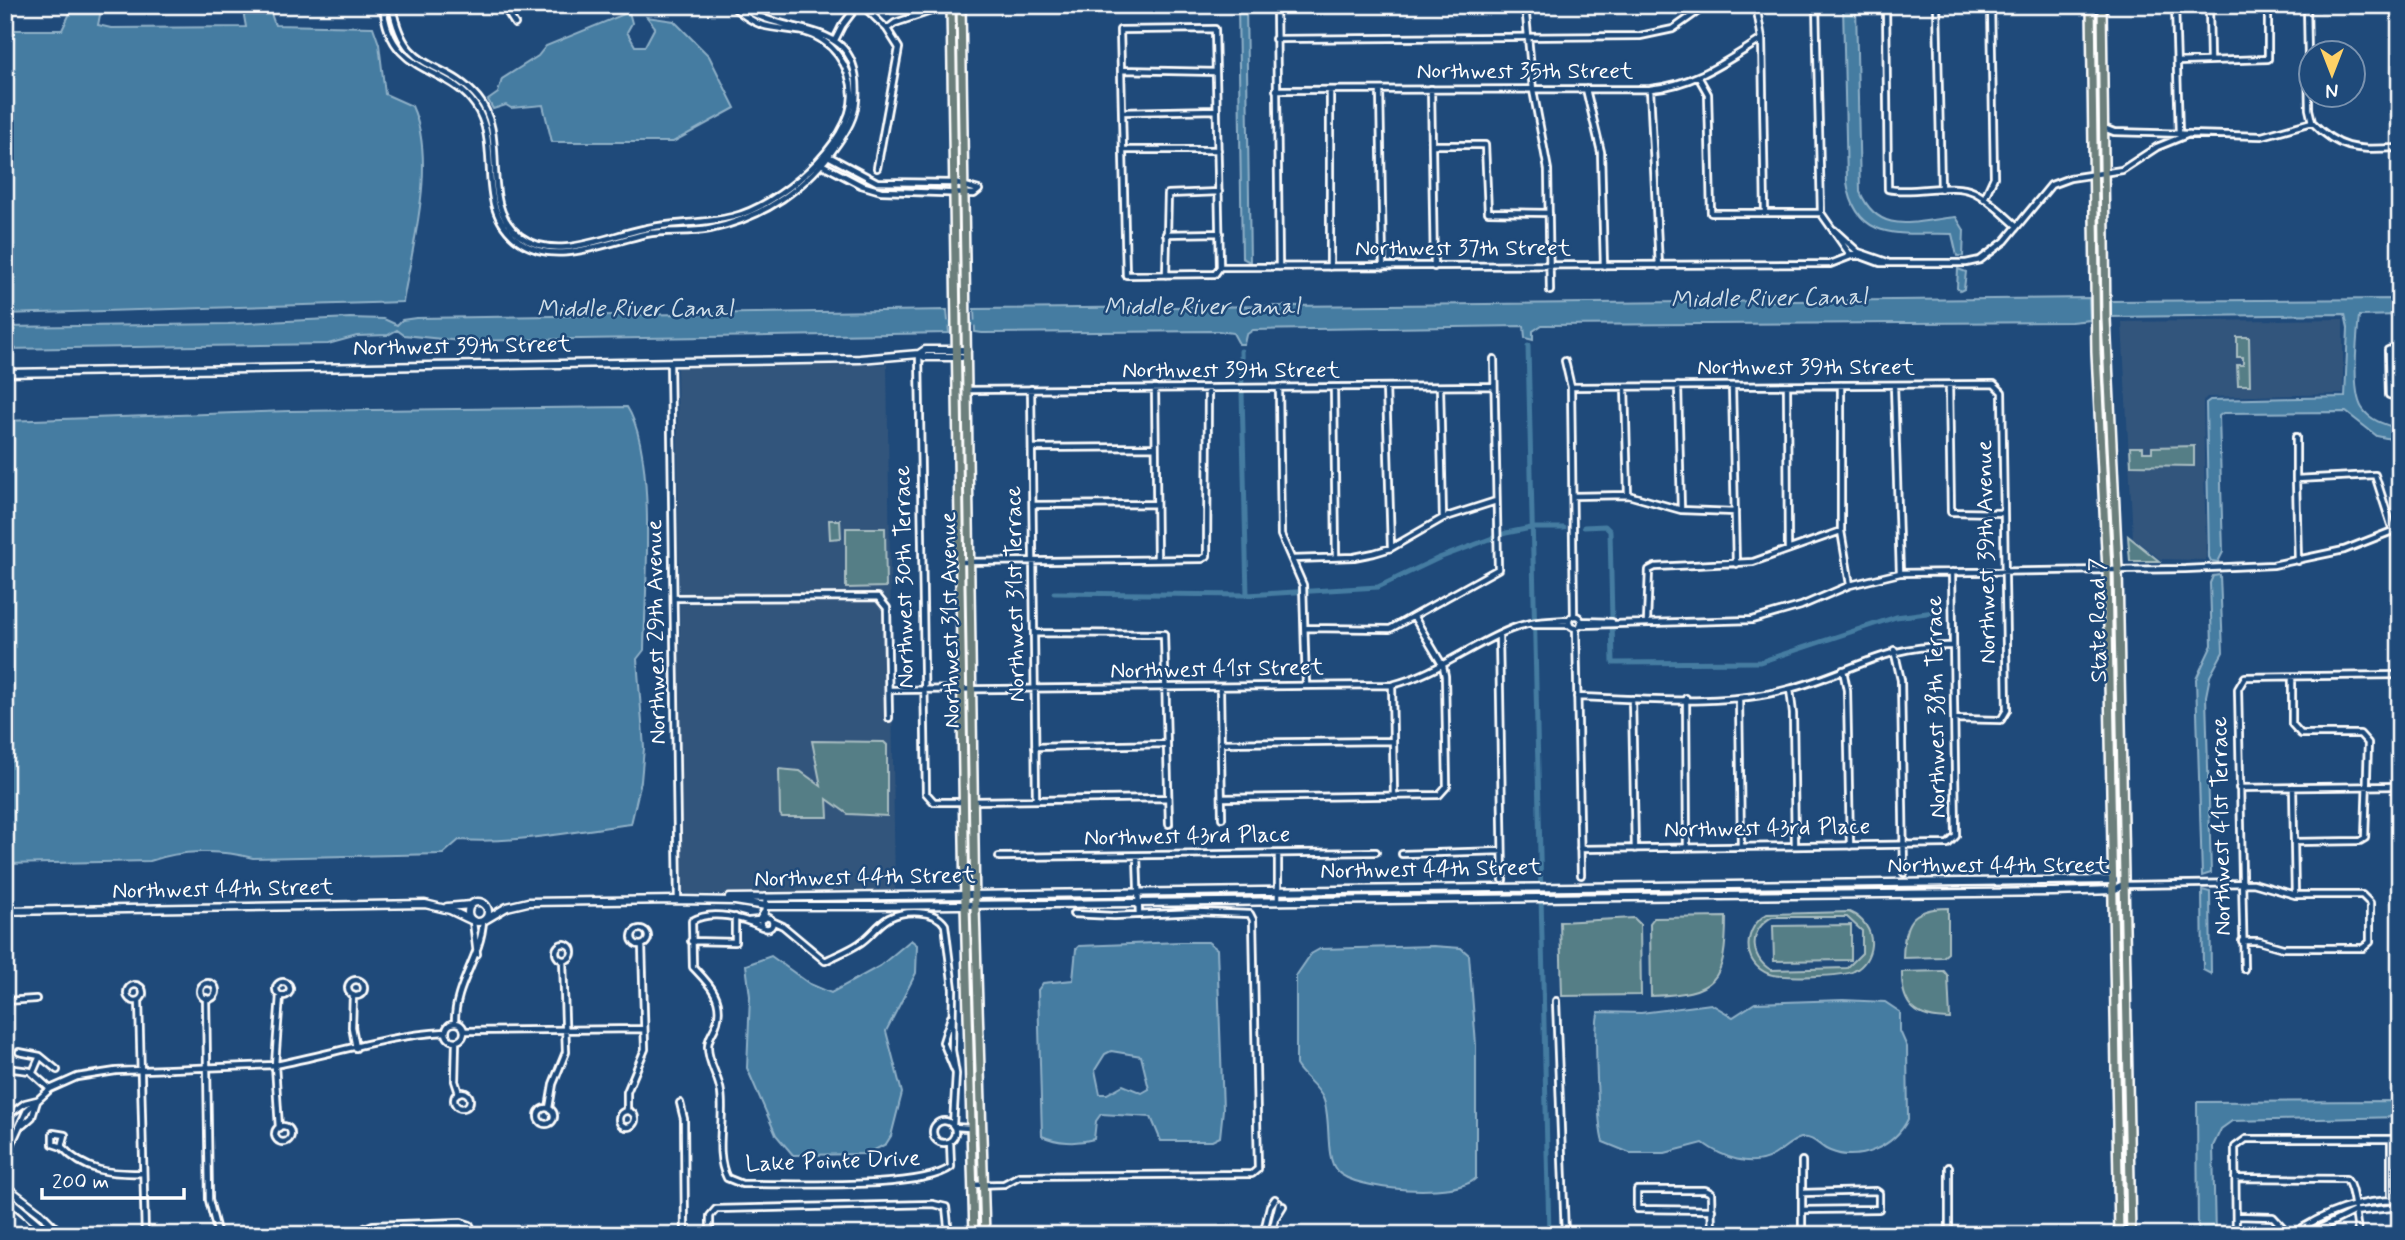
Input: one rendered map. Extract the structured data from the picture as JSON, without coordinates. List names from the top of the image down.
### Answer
{
  "streets": {
    "main road": ["Northwest 31st Avenue", "State Road 7"],
    "street": [
      "Northwest 35th Street",
      "Northwest 37th Street",
      "Northwest 39th Street",
      "Northwest 39th Avenue",
      "Northwest 30th Terrace",
      "Northwest 31st Terrace",
      "Northwest 29th Avenue",
      "Northwest 41st Street",
      "Northwest 38th Terrace",
      "Northwest 41st Terrace",
      "Northwest 43rd Place",
      "Northwest 44th Street",
      "Lake Pointe Drive"
    ]
  },
  "crossings": [
    ["Northwest 37th Street", "State Road 7"],
    ["Northwest 39th Street", "Northwest 39th Avenue"],
    ["Northwest 39th Street", "Northwest 30th Terrace"],
    ["Northwest 39th Street", "Northwest 31st Terrace"],
    ["Northwest 39th Street", "Northwest 31st Avenue"],
    ["Northwest 39th Street", "Northwest 29th Avenue"],
    ["Northwest 39th Avenue", "Northwest 38th Terrace"],
    ["Northwest 30th Terrace", "Northwest 31st Avenue"],
    ["Northwest 30th Terrace", "Northwest 41st Street"],
    ["Northwest 31st Terrace", "Northwest 41st Street"],
    ["Northwest 31st Avenue", "Northwest 41st Street"],
    ["Northwest 31st Avenue", "Northwest 44th Street"],
    ["State Road 7", "Northwest 44th Street"],
    ["Northwest 29th Avenue", "Northwest 44th Street"],
    ["Northwest 38th Terrace", "Northwest 43rd Place"]
  ],
  "water": ["Middle River Canal"],
  "scale_bar": "200 m",
  "north": "bottom"
}
